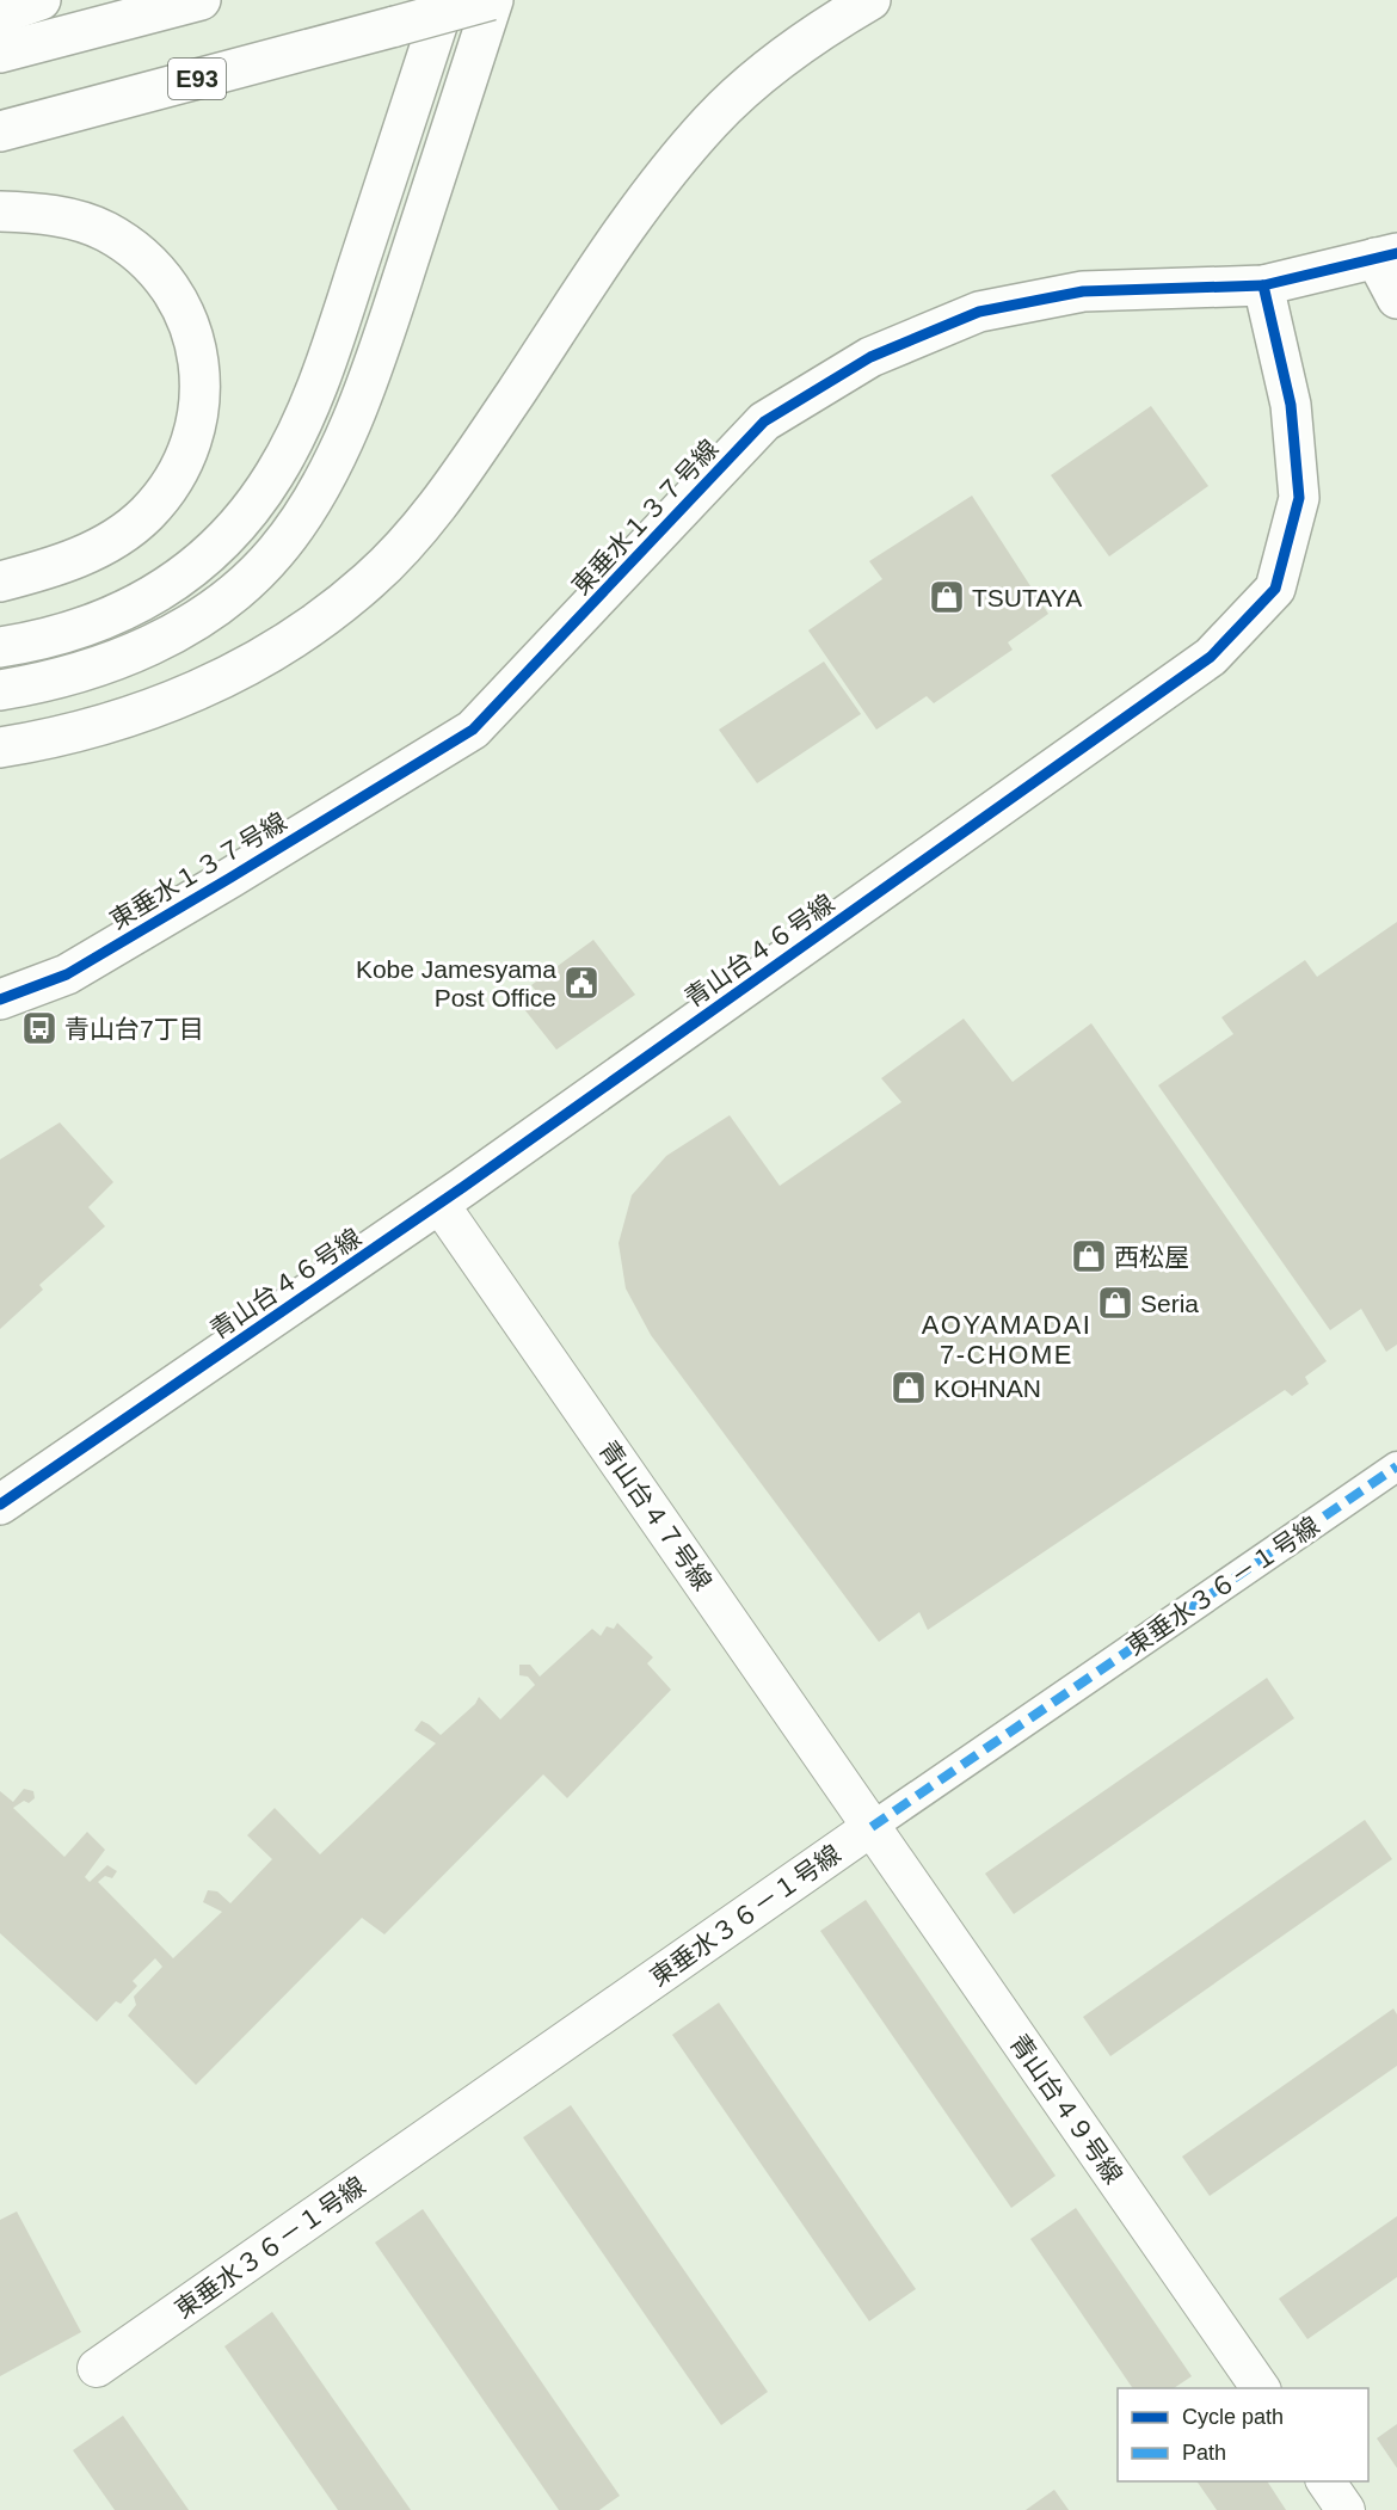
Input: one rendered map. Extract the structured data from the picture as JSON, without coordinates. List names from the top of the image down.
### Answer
{
  "streets": {
    "main road": ["E93", "東垂水１３７号線", "青山台４６号線"],
    "street": ["青山台４７号線", "東垂水３６－１号線", "青山台４９号線"]
  },
  "crossings": [
    ["東垂水１３７号線", "青山台４６号線"],
    ["青山台４６号線", "青山台４７号線"],
    ["青山台４７号線", "東垂水３６－１号線"],
    ["青山台４７号線", "青山台４９号線"],
    ["東垂水３６－１号線", "青山台４９号線"]
  ],
  "districts": ["AOYAMADAI 7-CHOME"],
  "places": {
    "shop": [
      "TSUTAYA",
      "西松屋",
      "Seria",
      "KOHNAN"
    ],
    "public building": ["Kobe Jamesyama Post Office"],
    "bus stop": ["青山台7丁目"]
  },
  "legend": ["Cycle path", "Path"]
}
